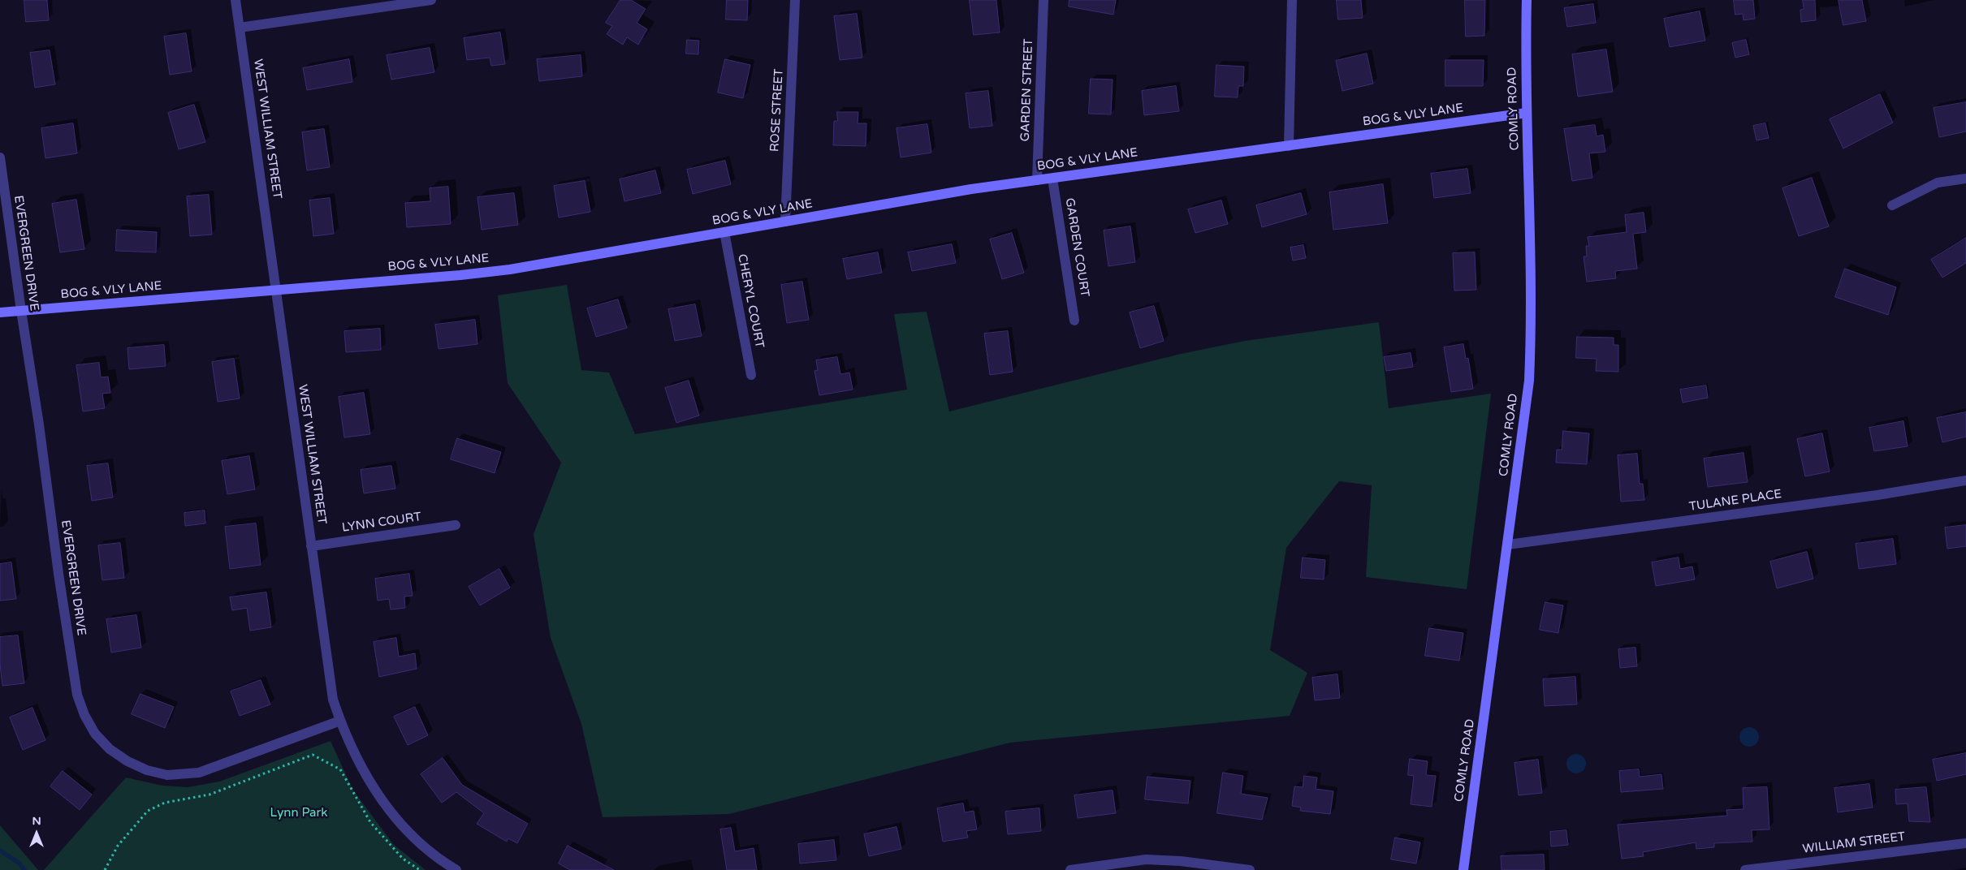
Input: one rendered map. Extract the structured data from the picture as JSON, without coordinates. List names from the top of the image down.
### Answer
{
  "streets": {
    "street": [
      "GARDEN STREET",
      "COMLY ROAD",
      "ROSE STREET",
      "BOG & VLY LANE",
      "WEST WILLIAM STREET",
      "GARDEN COURT",
      "EVERGREEN DRIVE",
      "CHERYL COURT",
      "TULANE PLACE",
      "LYNN COURT",
      "WILLIAM STREET"
    ]
  },
  "crossings": [
    ["GARDEN STREET", "BOG & VLY LANE"],
    ["COMLY ROAD", "BOG & VLY LANE"],
    ["COMLY ROAD", "TULANE PLACE"],
    ["ROSE STREET", "BOG & VLY LANE"],
    ["BOG & VLY LANE", "WEST WILLIAM STREET"],
    ["BOG & VLY LANE", "GARDEN COURT"],
    ["BOG & VLY LANE", "EVERGREEN DRIVE"],
    ["BOG & VLY LANE", "CHERYL COURT"],
    ["WEST WILLIAM STREET", "EVERGREEN DRIVE"],
    ["WEST WILLIAM STREET", "LYNN COURT"]
  ],
  "parks": ["Lynn Park"],
  "north": "top"
}
